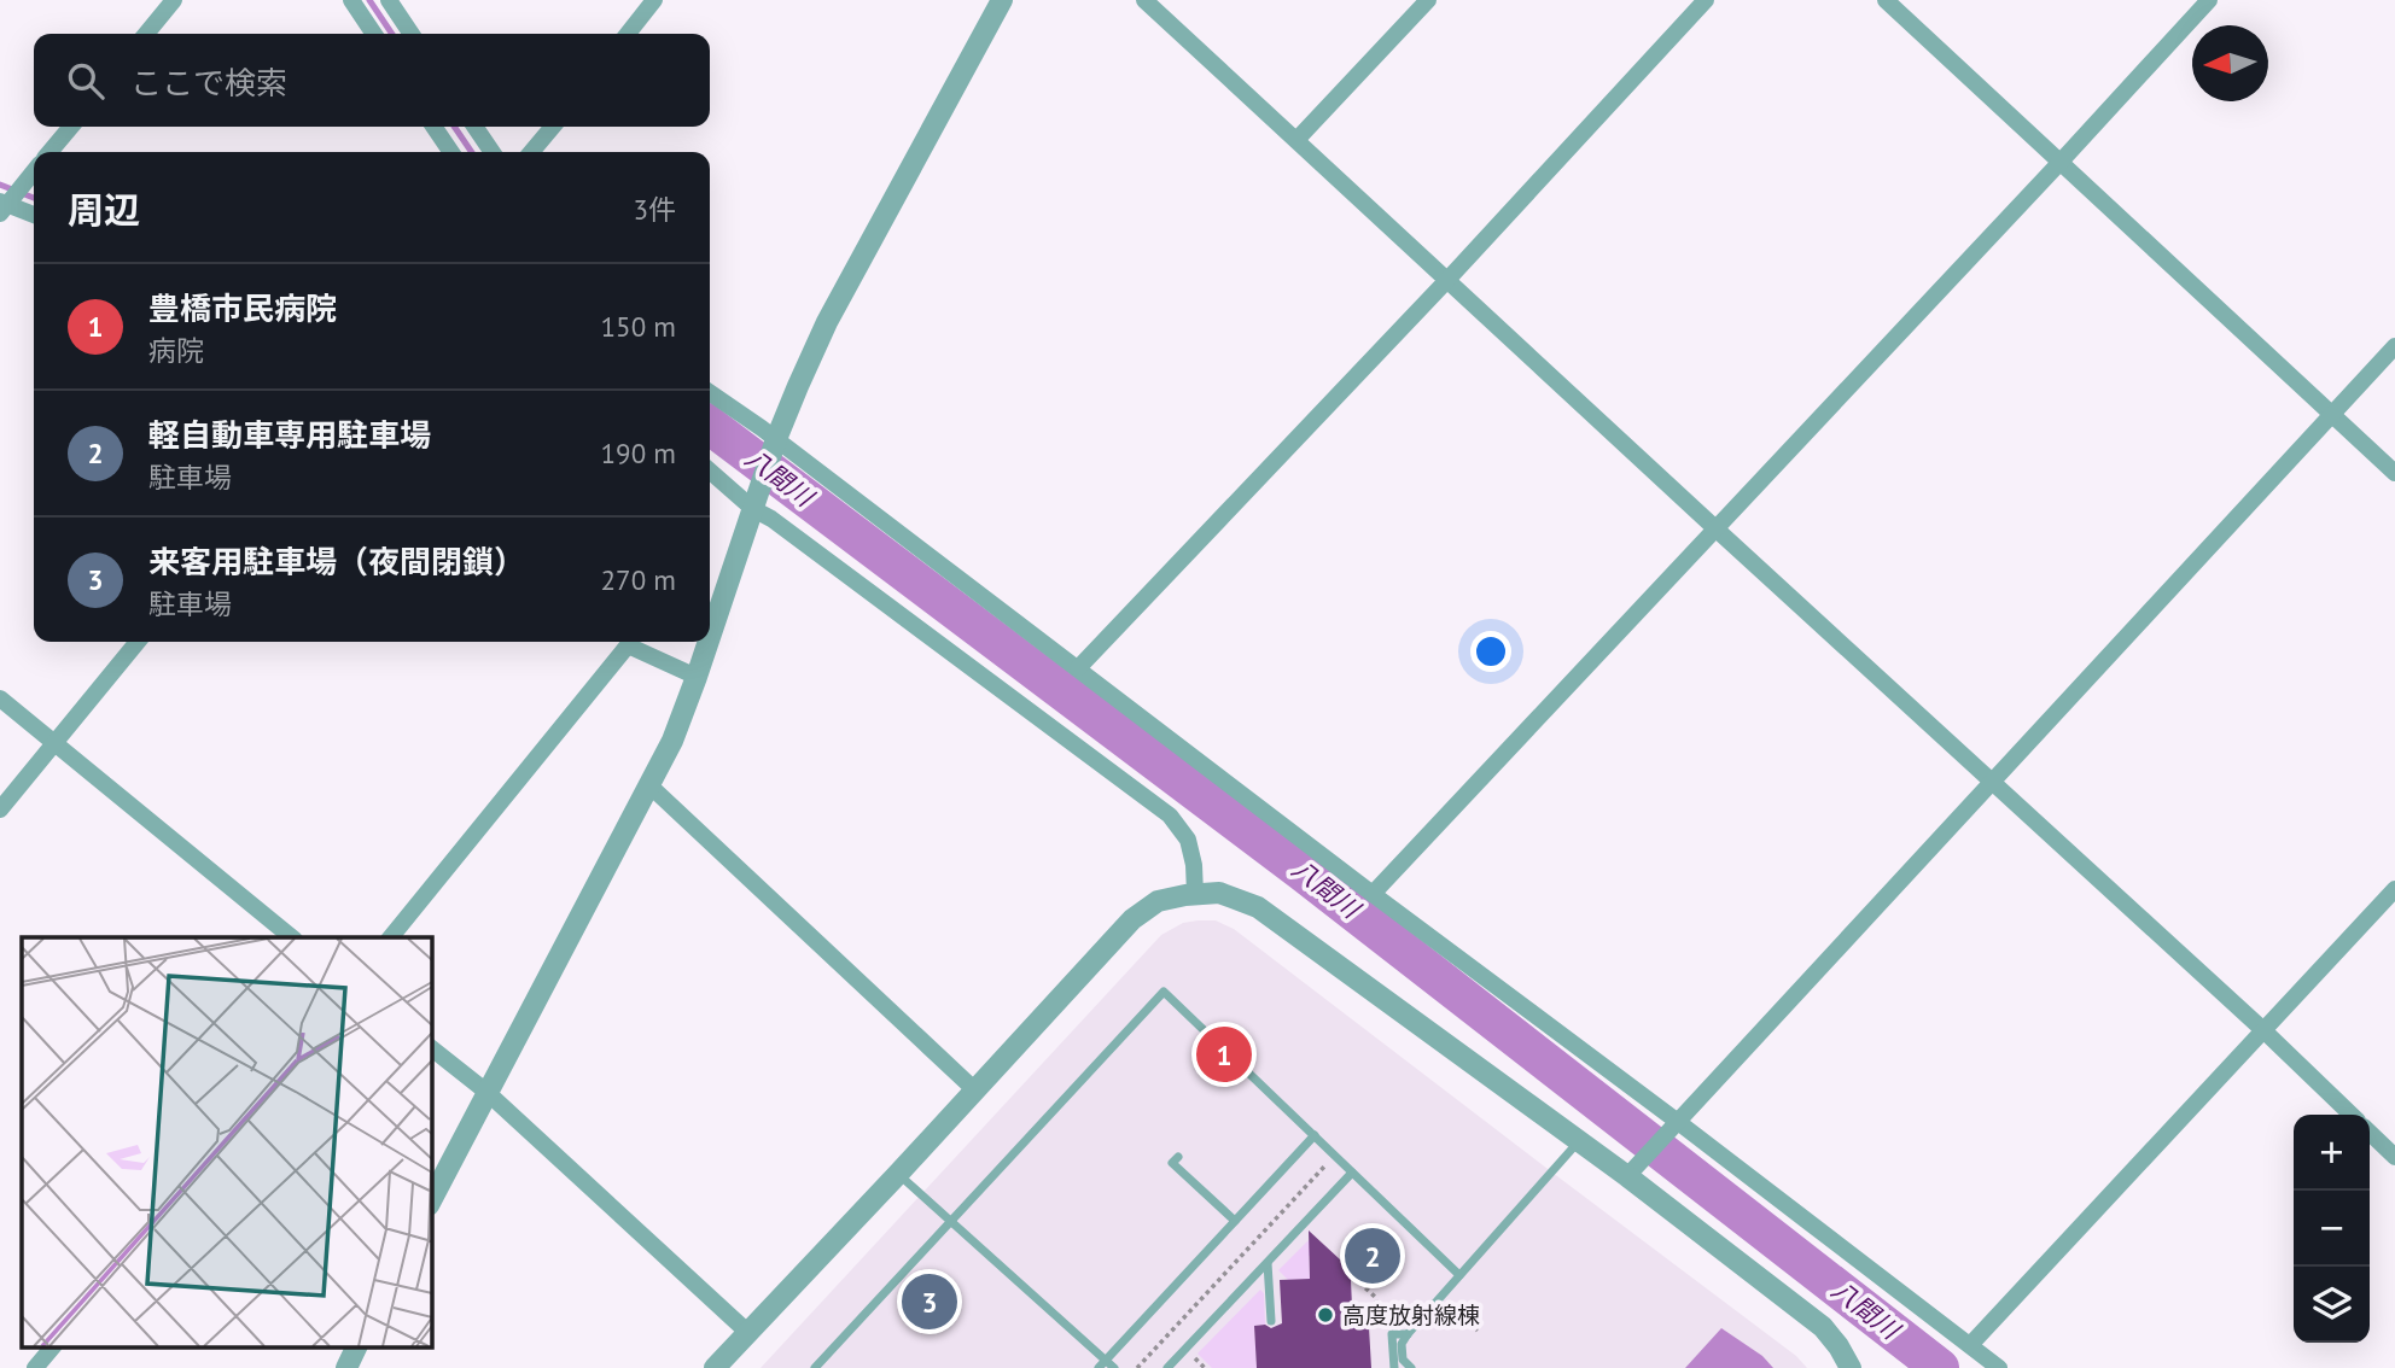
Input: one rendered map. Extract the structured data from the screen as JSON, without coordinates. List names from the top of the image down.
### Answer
{
  "water": ["八間川"],
  "places": ["高度放射線棟"],
  "north": "left",
  "page": {
    "search": "ここで検索",
    "heading": ["周辺", "3件"],
    "list": [
      {
        "mark": "1",
        "name": "豊橋市民病院",
        "note": "病院",
        "value": "150 m"
      },
      {
        "mark": "2",
        "name": "軽自動車専用駐車場",
        "note": "駐車場",
        "value": "190 m"
      },
      {
        "mark": "3",
        "name": "来客用駐車場（夜間閉鎖）",
        "note": "駐車場",
        "value": "270 m"
      }
    ],
    "pins": ["1", "2", "3"],
    "map_buttons": ["+", "−"]
  }
}
